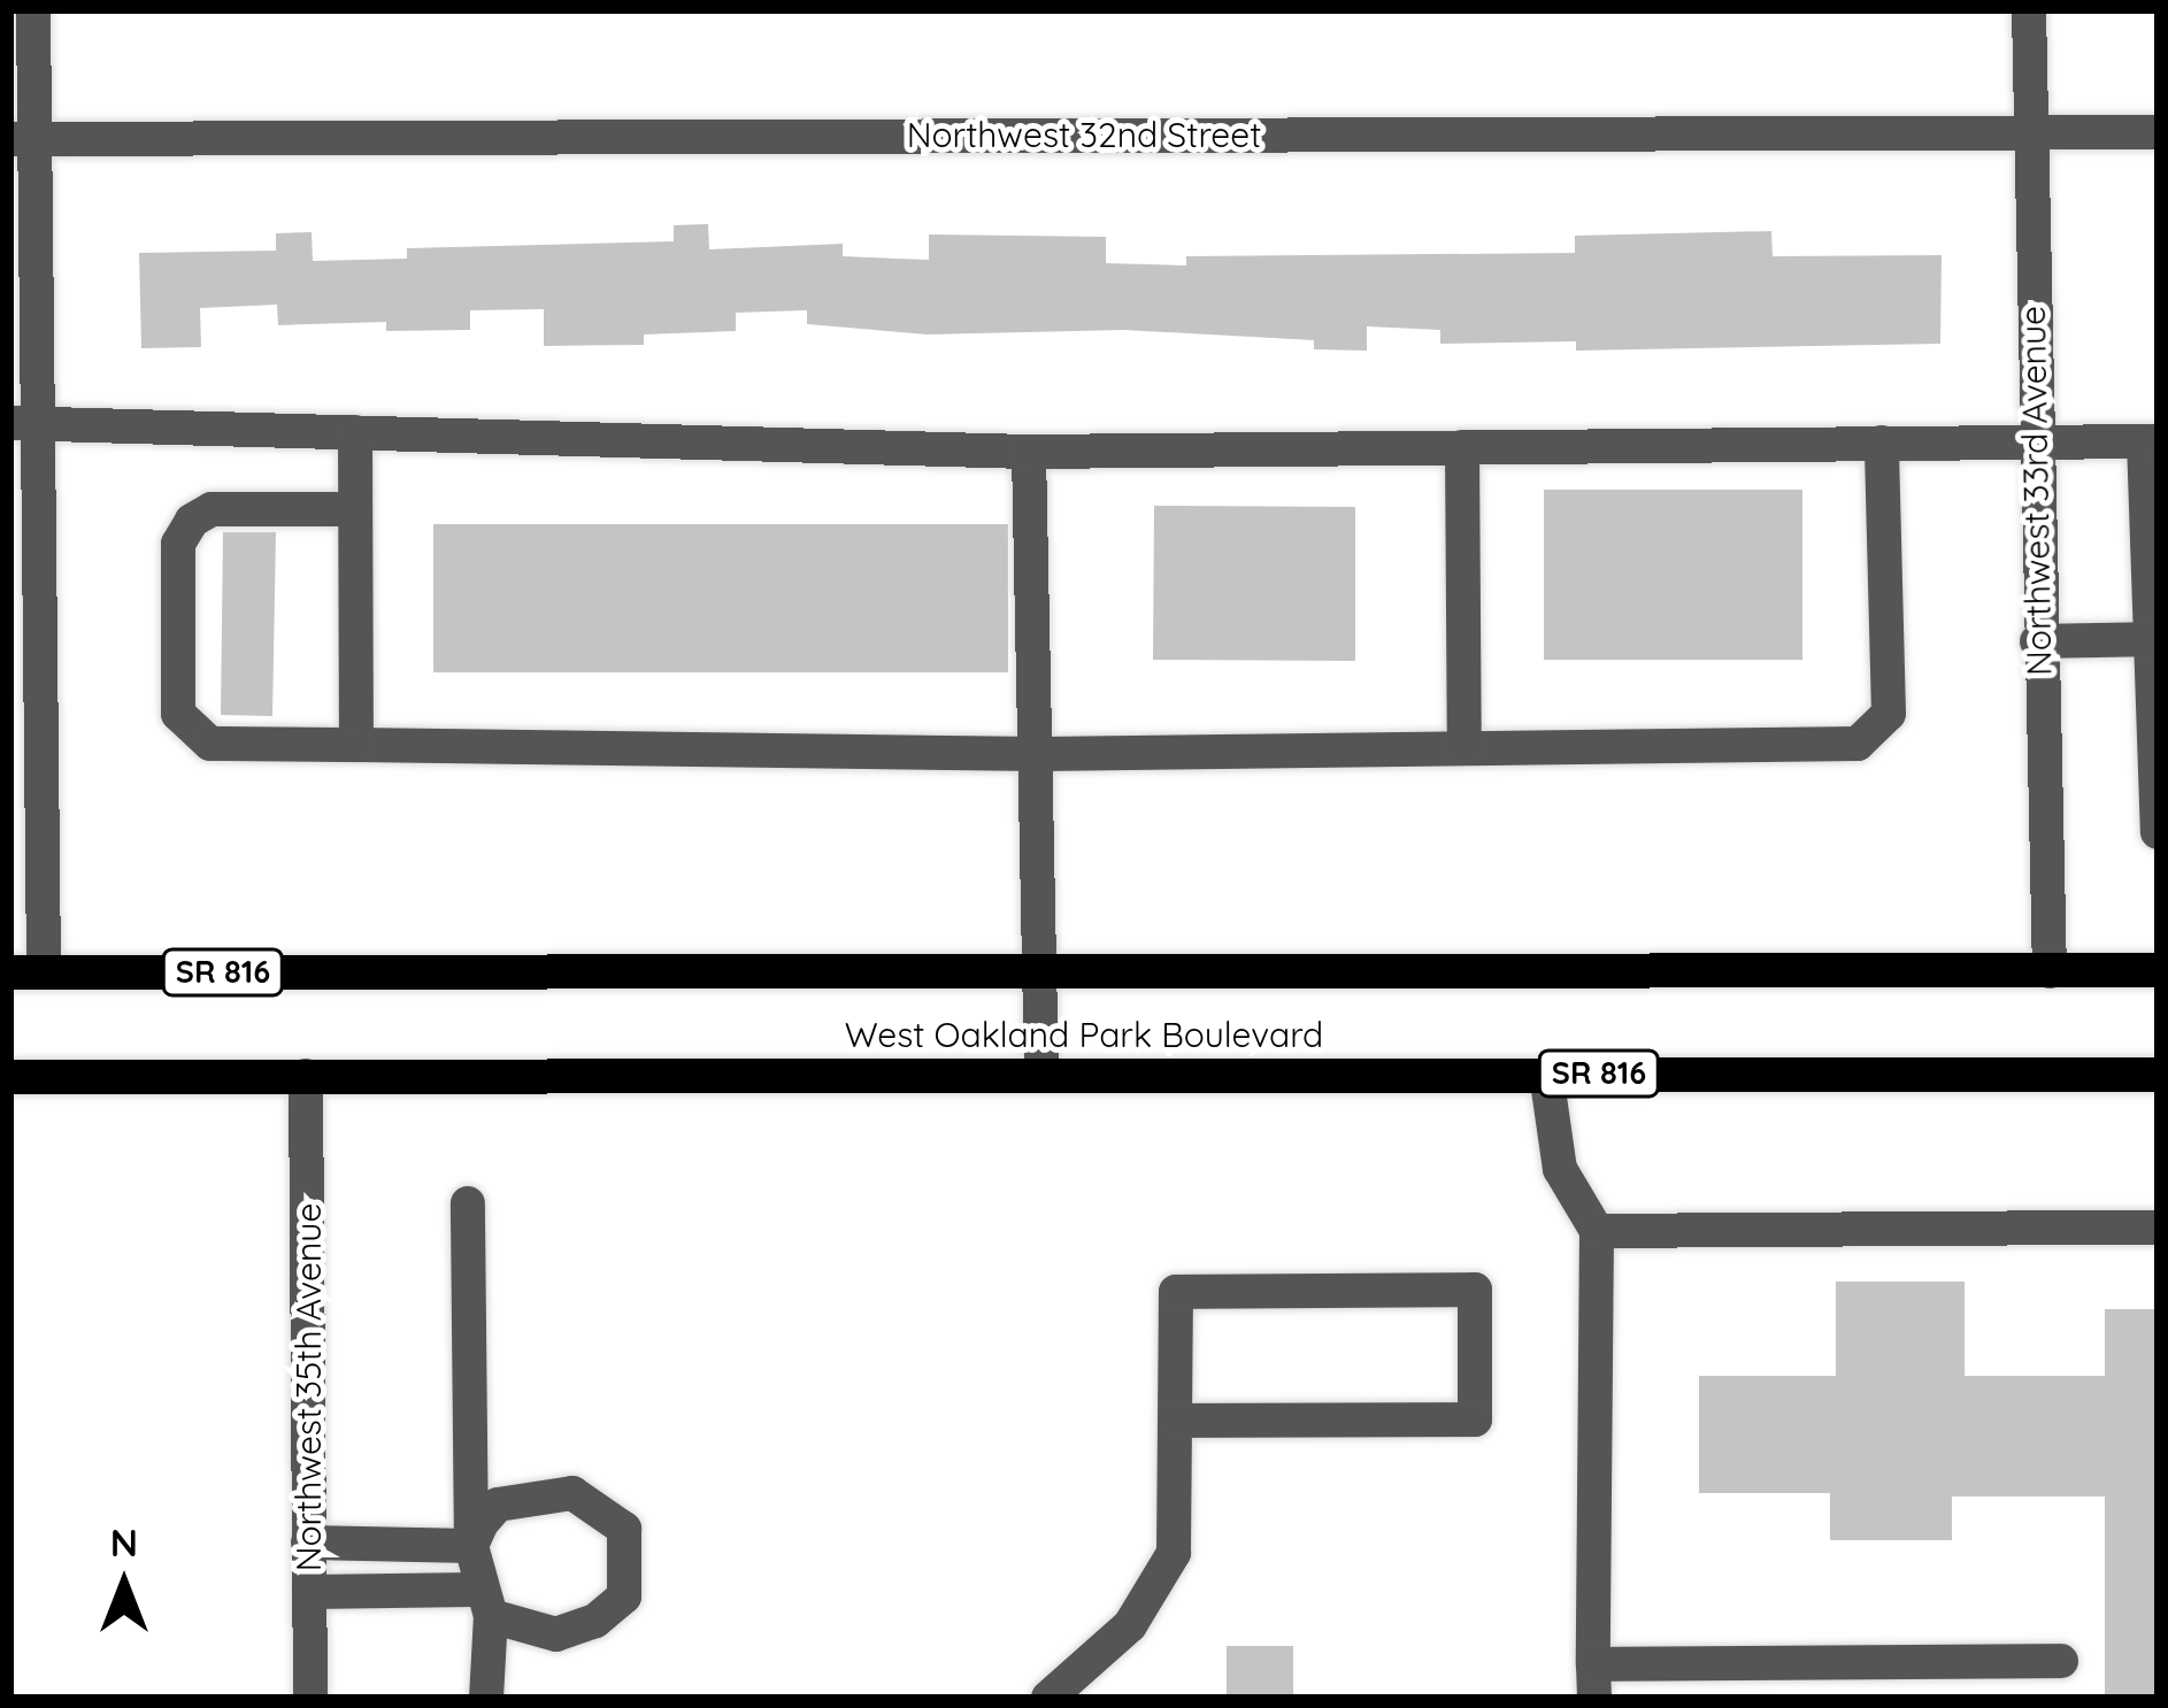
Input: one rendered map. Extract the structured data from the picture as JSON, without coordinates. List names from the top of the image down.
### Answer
{
  "streets": {
    "main road": ["SR 816", "West Oakland Park Boulevard"],
    "street": ["Northwest 32nd Street", "Northwest 33rd Avenue", "Northwest 35th Avenue"]
  },
  "crossings": [
    ["Northwest 32nd Street", "Northwest 33rd Avenue"],
    ["Northwest 33rd Avenue", "West Oakland Park Boulevard"],
    ["West Oakland Park Boulevard", "Northwest 35th Avenue"]
  ],
  "north": "top"
}
